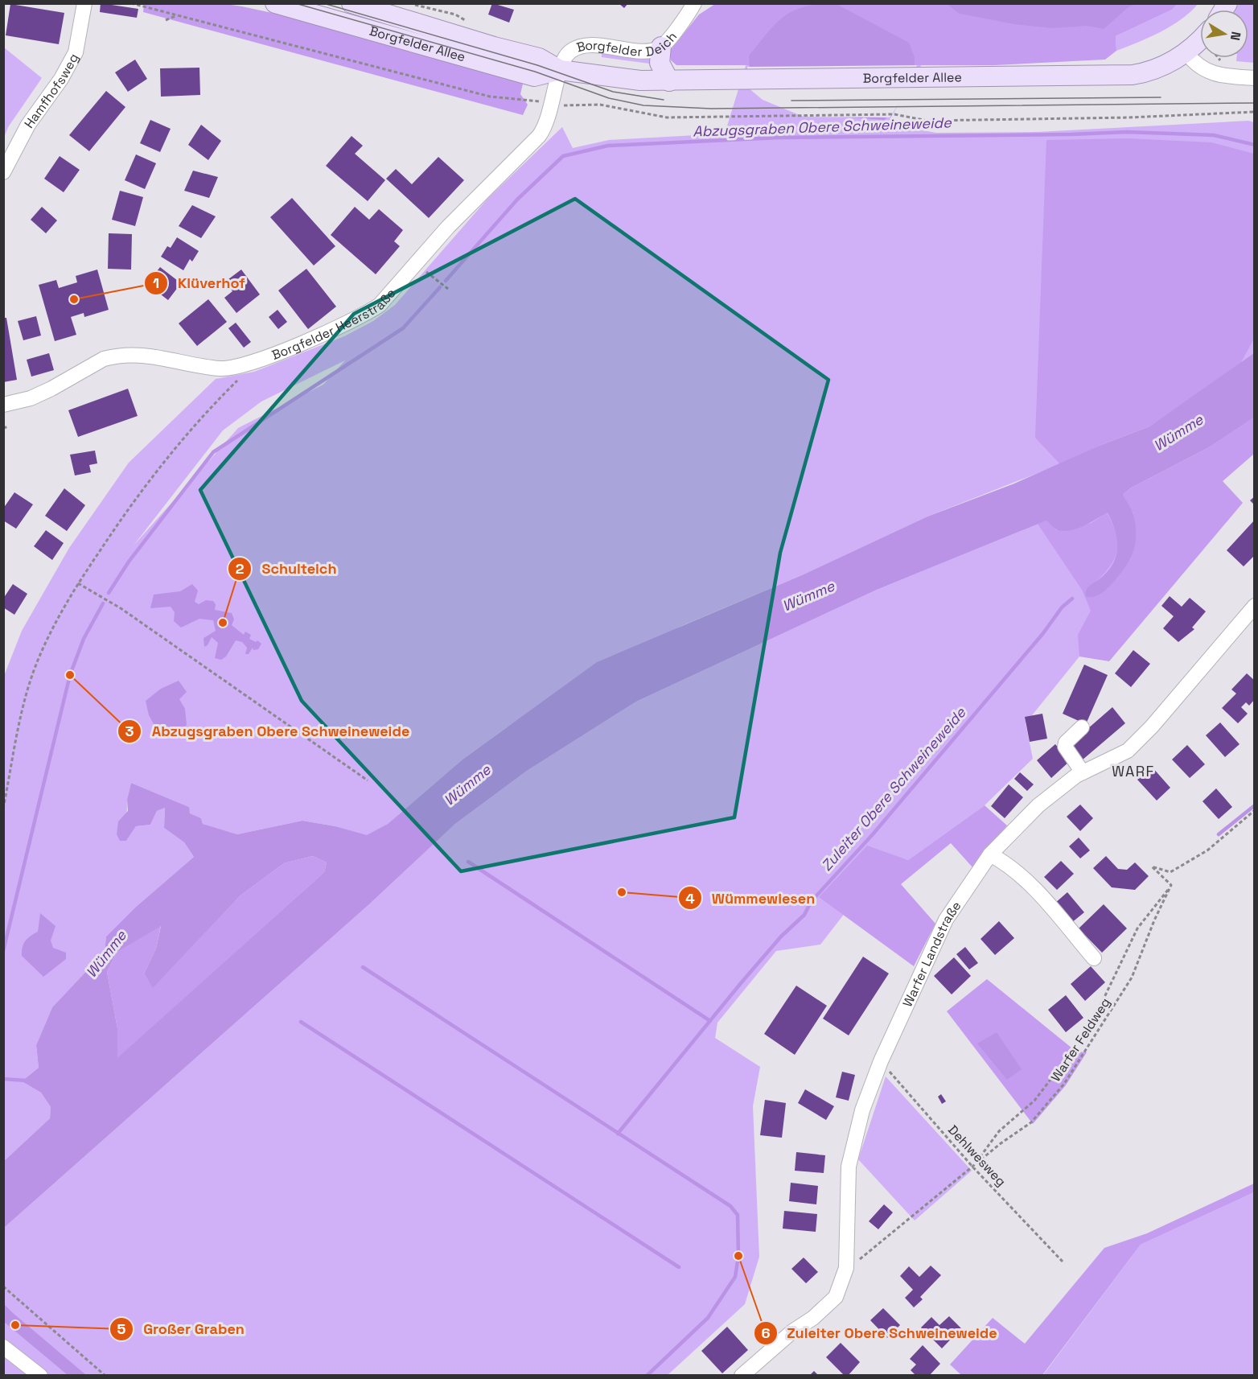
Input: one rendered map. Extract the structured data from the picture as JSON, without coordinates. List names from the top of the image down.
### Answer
{
  "streets": {
    "main road": ["Borgfelder Allee"],
    "street": [
      "Borgfelder Deich",
      "Hamfhofsweg",
      "Borgfelder Heerstraße",
      "Warfer Landstraße"
    ],
    "path": ["Warfer Feldweg", "Dehlwesweg"]
  },
  "crossings": [
    ["Borgfelder Deich", "Borgfelder Allee"],
    ["Borgfelder Deich", "Borgfelder Heerstraße"],
    ["Borgfelder Allee", "Borgfelder Heerstraße"],
    ["Warfer Landstraße", "Warfer Feldweg"],
    ["Warfer Landstraße", "Dehlwesweg"],
    ["Warfer Feldweg", "Dehlwesweg"]
  ],
  "districts": ["WARF"],
  "water": ["Abzugsgraben Obere Schweineweide", "Wümme", "Zuleiter Obere Schweineweide"],
  "places": [
    "Klüverhof",
    "Schulteich",
    "Abzugsgraben Obere Schweineweide",
    "Wümmewiesen",
    "Zuleiter Obere Schweineweide",
    "Großer Graben"
  ],
  "north": "right"
}
